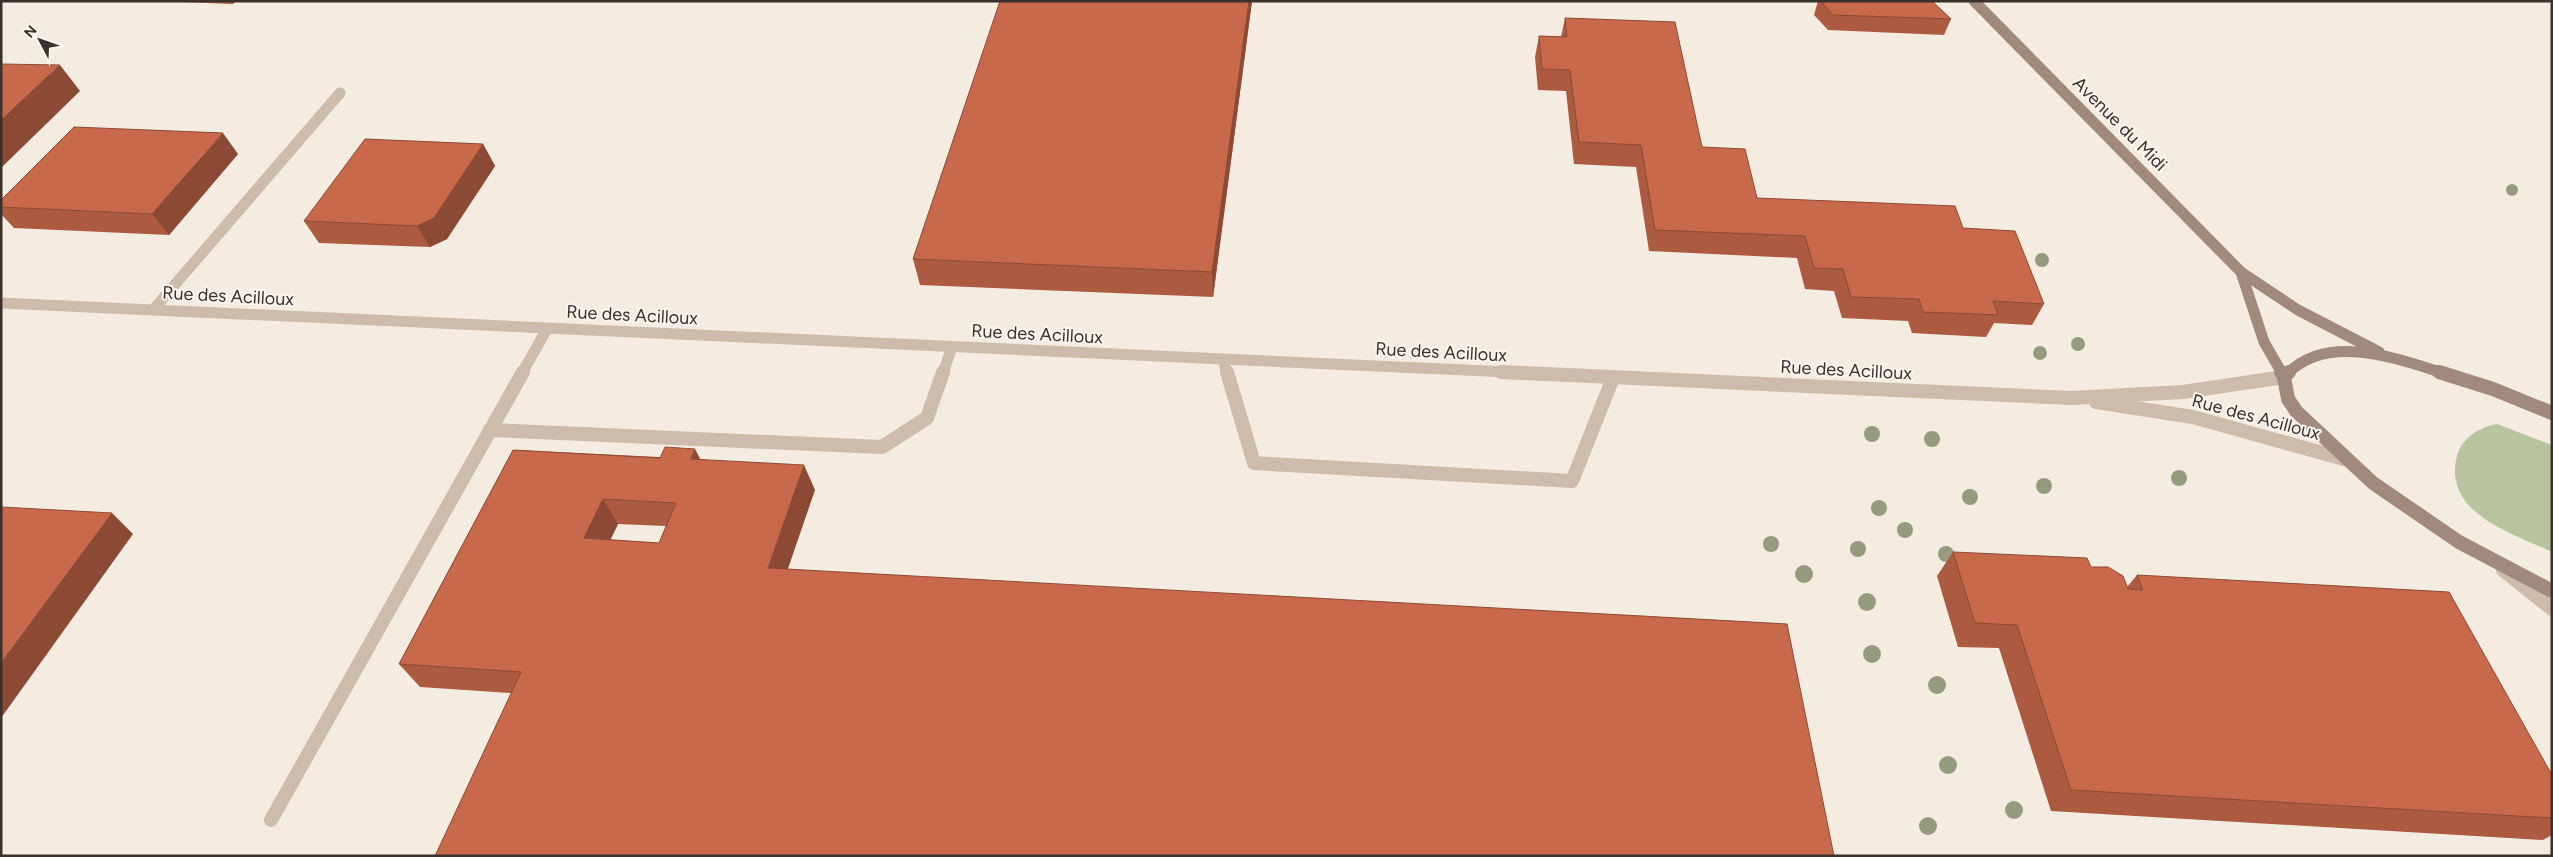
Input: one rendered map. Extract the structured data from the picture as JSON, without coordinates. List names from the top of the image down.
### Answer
{
  "streets": {
    "main road": ["Avenue du Midi"],
    "street": ["Rue des Acilloux"]
  },
  "crossings": [
    ["Avenue du Midi", "Rue des Acilloux"]
  ],
  "north": "top left"
}
